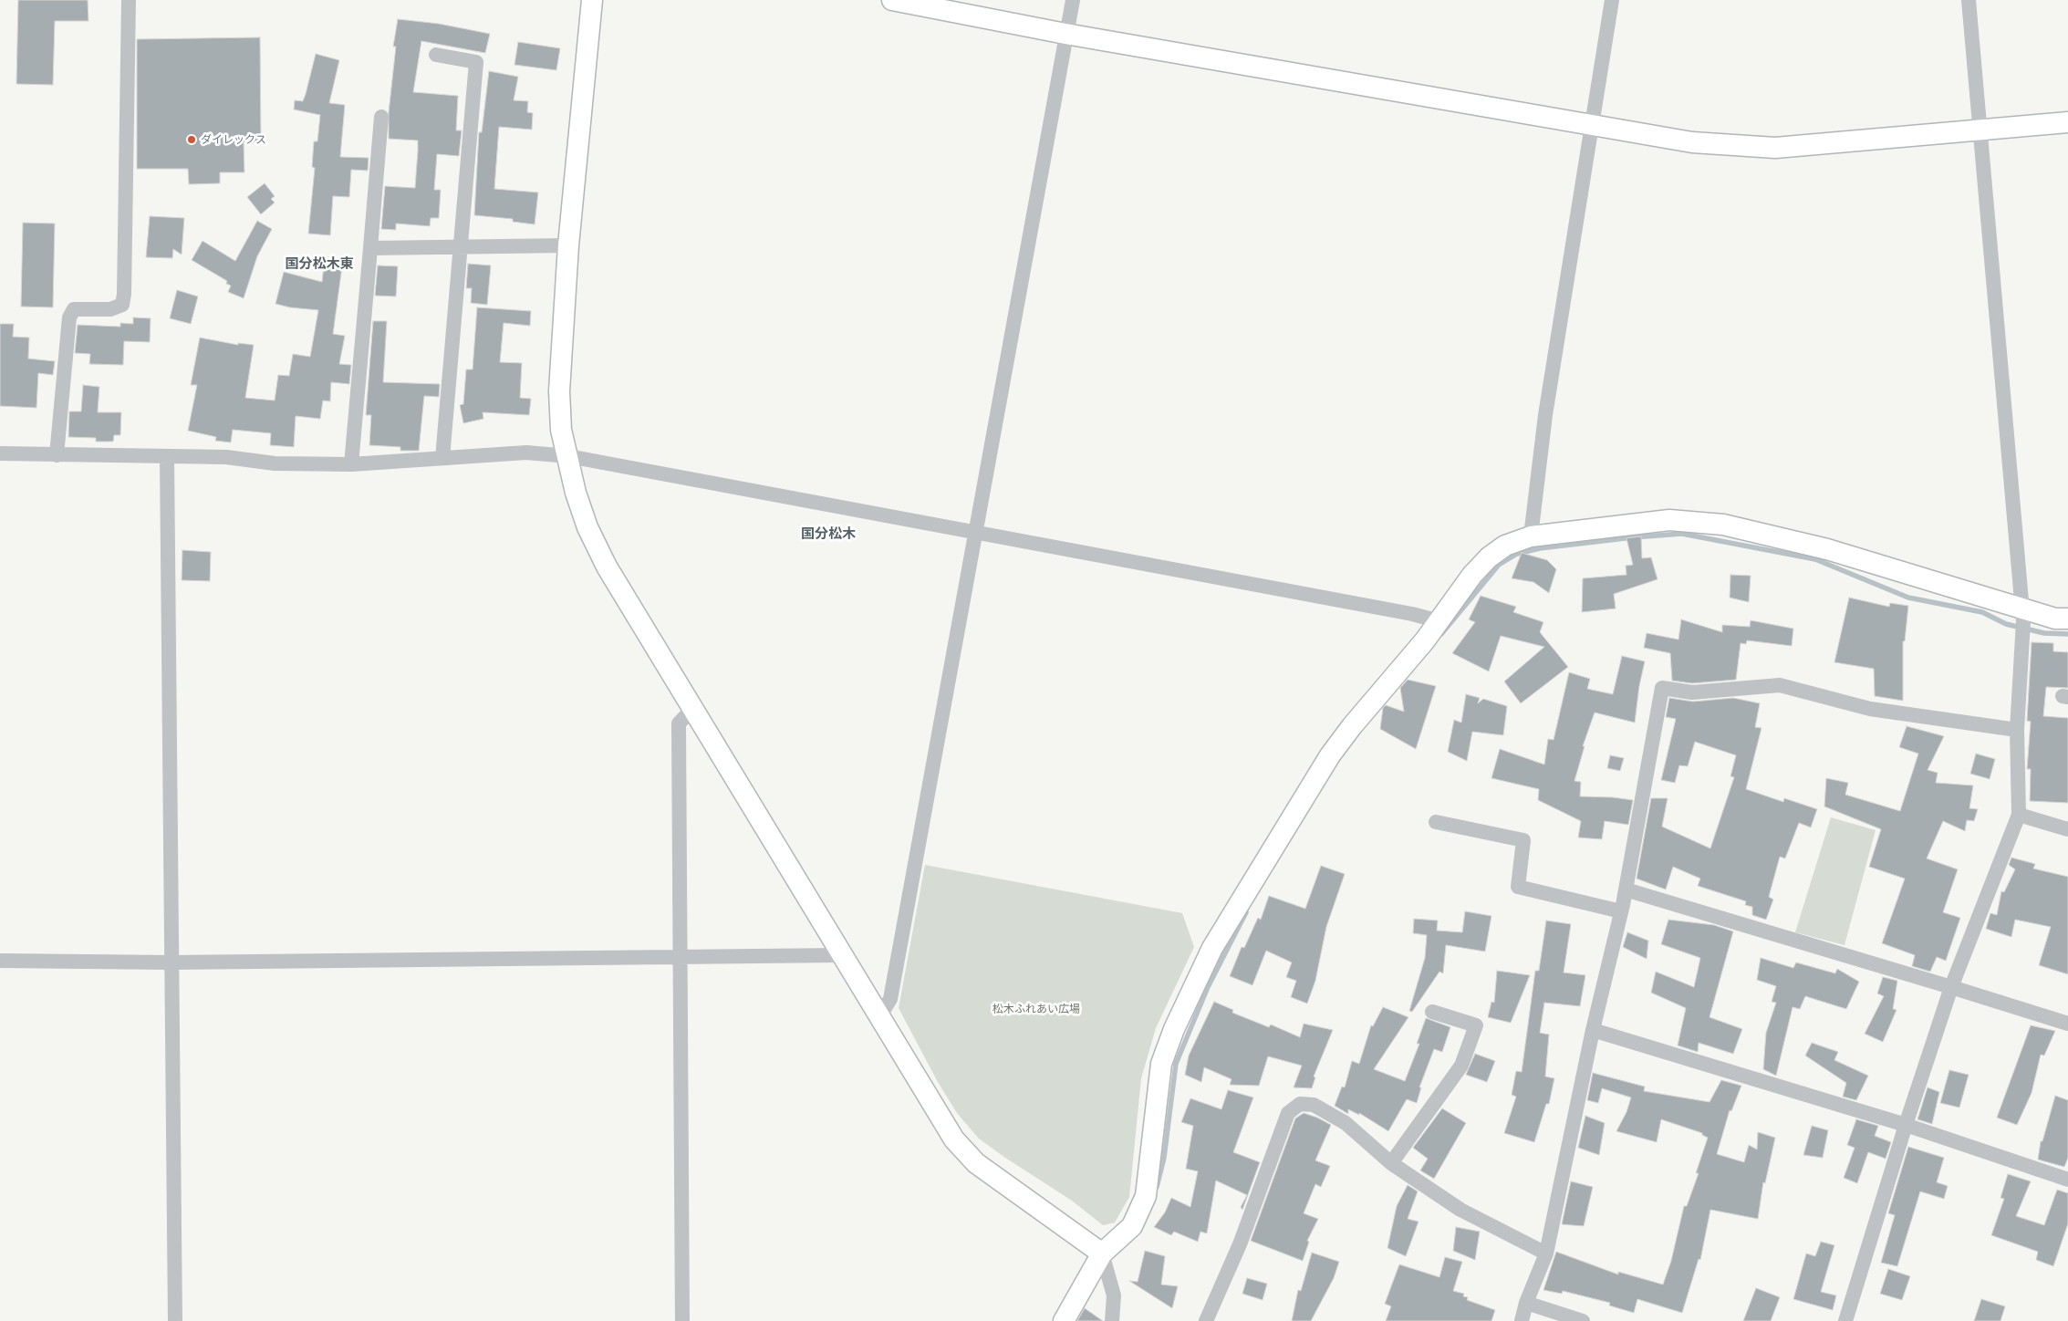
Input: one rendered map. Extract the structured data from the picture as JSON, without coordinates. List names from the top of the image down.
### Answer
{
  "districts": ["国分松木東", "国分松木"],
  "parks": ["松木ふれあい広場"],
  "places": ["ダイレックス"]
}
